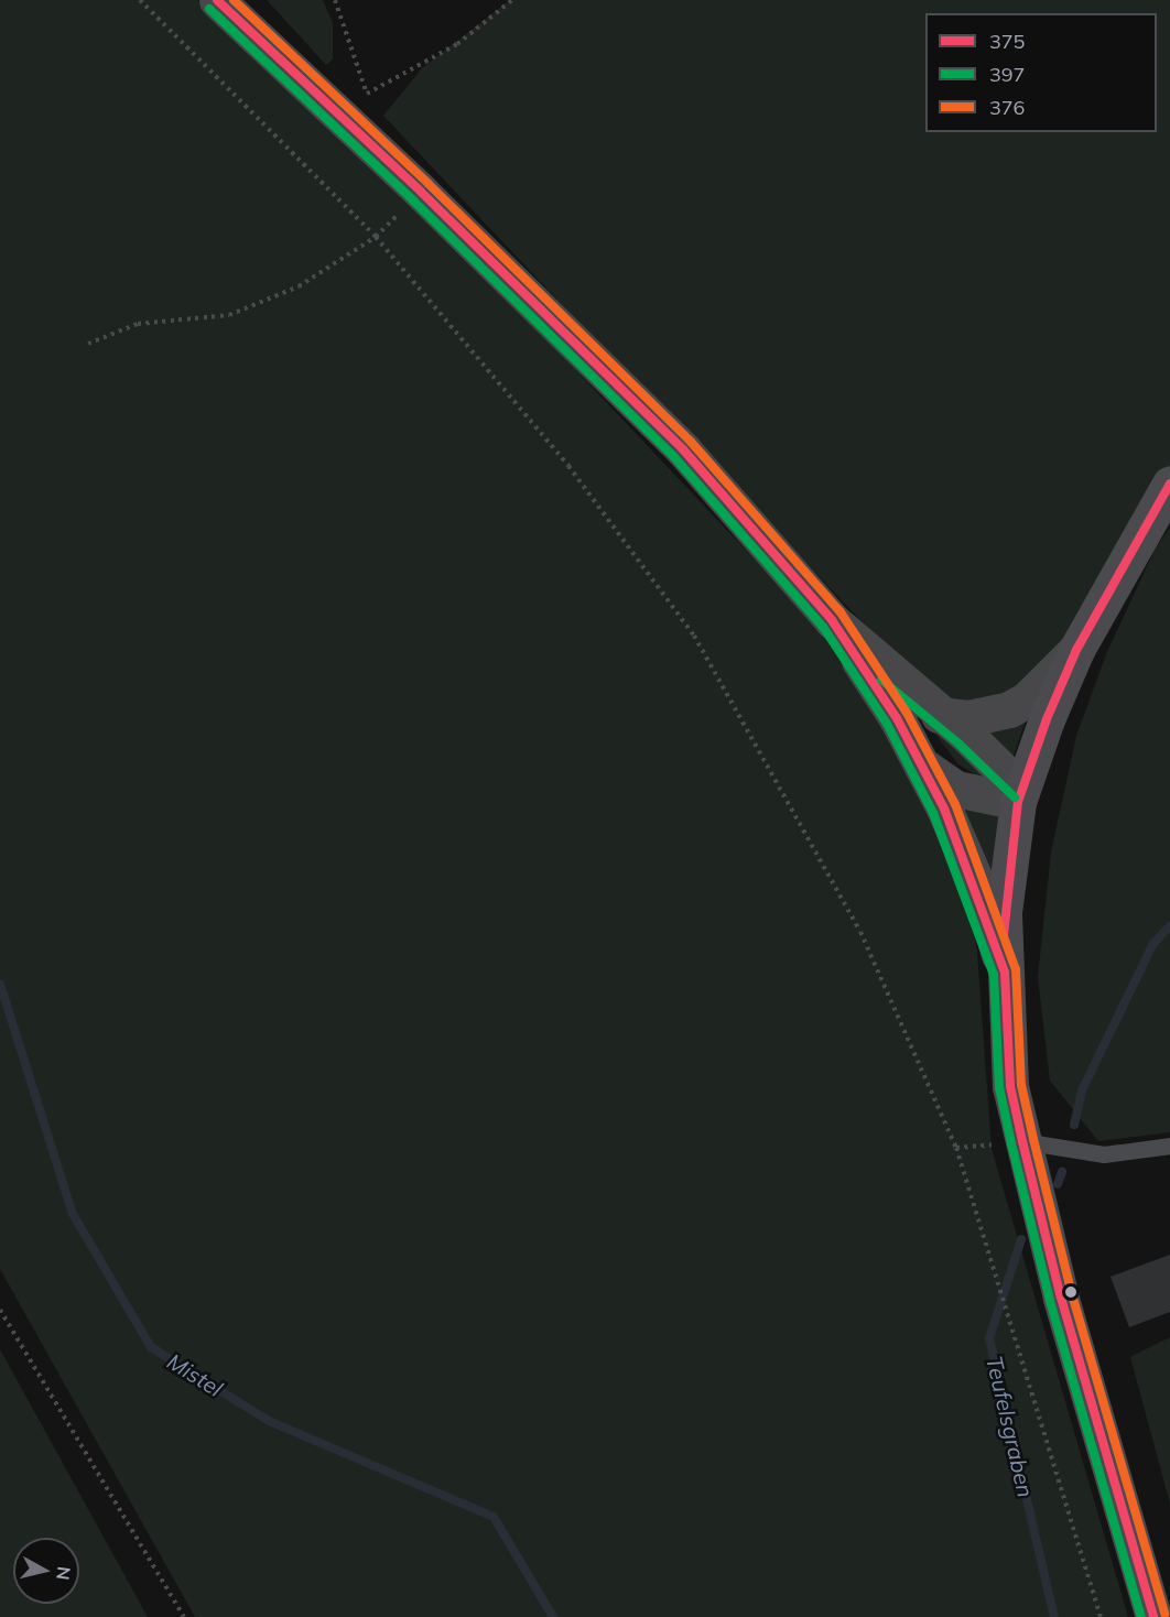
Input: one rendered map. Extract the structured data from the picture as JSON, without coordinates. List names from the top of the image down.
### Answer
{
  "water": ["Mistel", "Teufelsgraben"],
  "lines": ["transit line 375", "transit line 376", "transit line 397"],
  "legend": ["375", "397", "376"],
  "north": "right"
}
